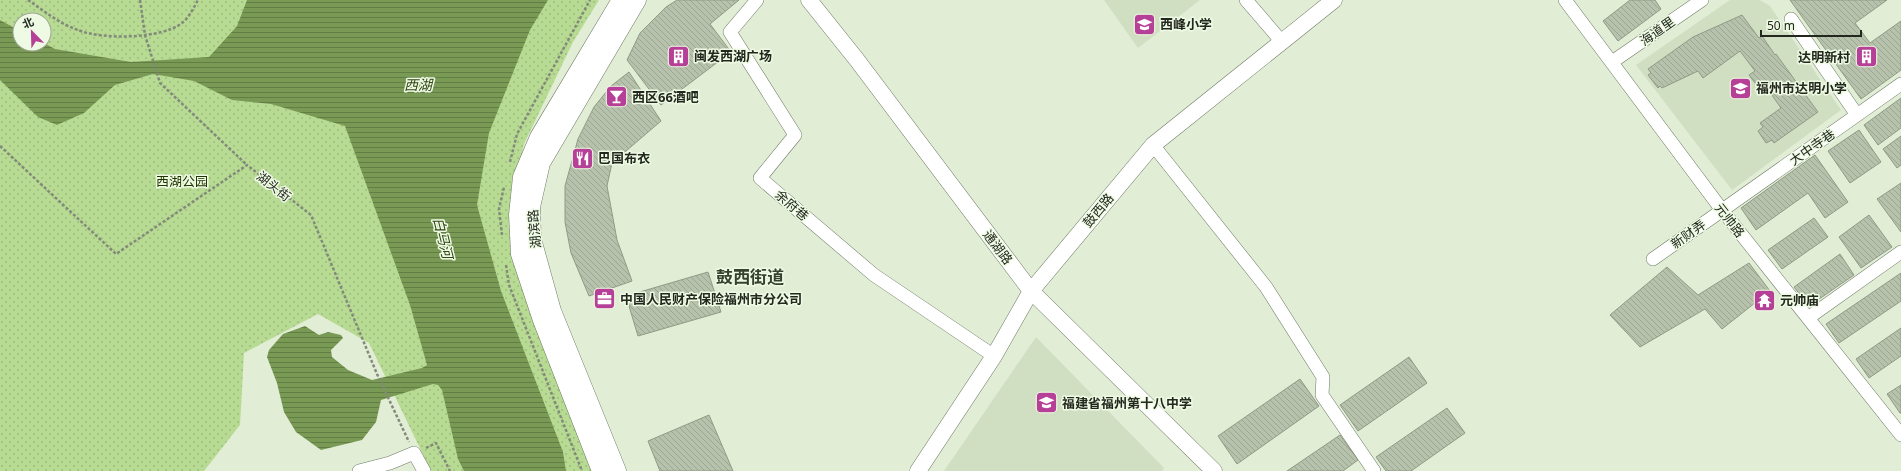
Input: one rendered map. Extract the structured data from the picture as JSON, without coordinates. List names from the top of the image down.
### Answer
{
  "streets": {
    "main road": ["湖滨路"],
    "street": [
      "海道里",
      "大中寺巷",
      "余府巷",
      "鼓西路",
      "元帅路",
      "新财弄",
      "通湖路"
    ],
    "path": ["湖头街"]
  },
  "crossings": [
    ["海道里", "元帅路"],
    ["大中寺巷", "元帅路"],
    ["大中寺巷", "新财弄"],
    ["余府巷", "鼓西路"],
    ["鼓西路", "通湖路"],
    ["元帅路", "新财弄"]
  ],
  "districts": ["鼓西街道"],
  "water": ["西湖", "白马河"],
  "parks": ["西湖公园"],
  "places": {
    "school or university": ["西峰小学", "福州市达明小学", "福建省福州第十八中学"],
    "building": ["闽发西湖广场", "达明新村"],
    "bar": ["西区66酒吧"],
    "restaurant": ["巴国布衣"],
    "office": ["中国人民财产保险福州市分公司"],
    "temple": ["元帅庙"]
  },
  "scale_bar": "50 m",
  "north": "top left"
}
